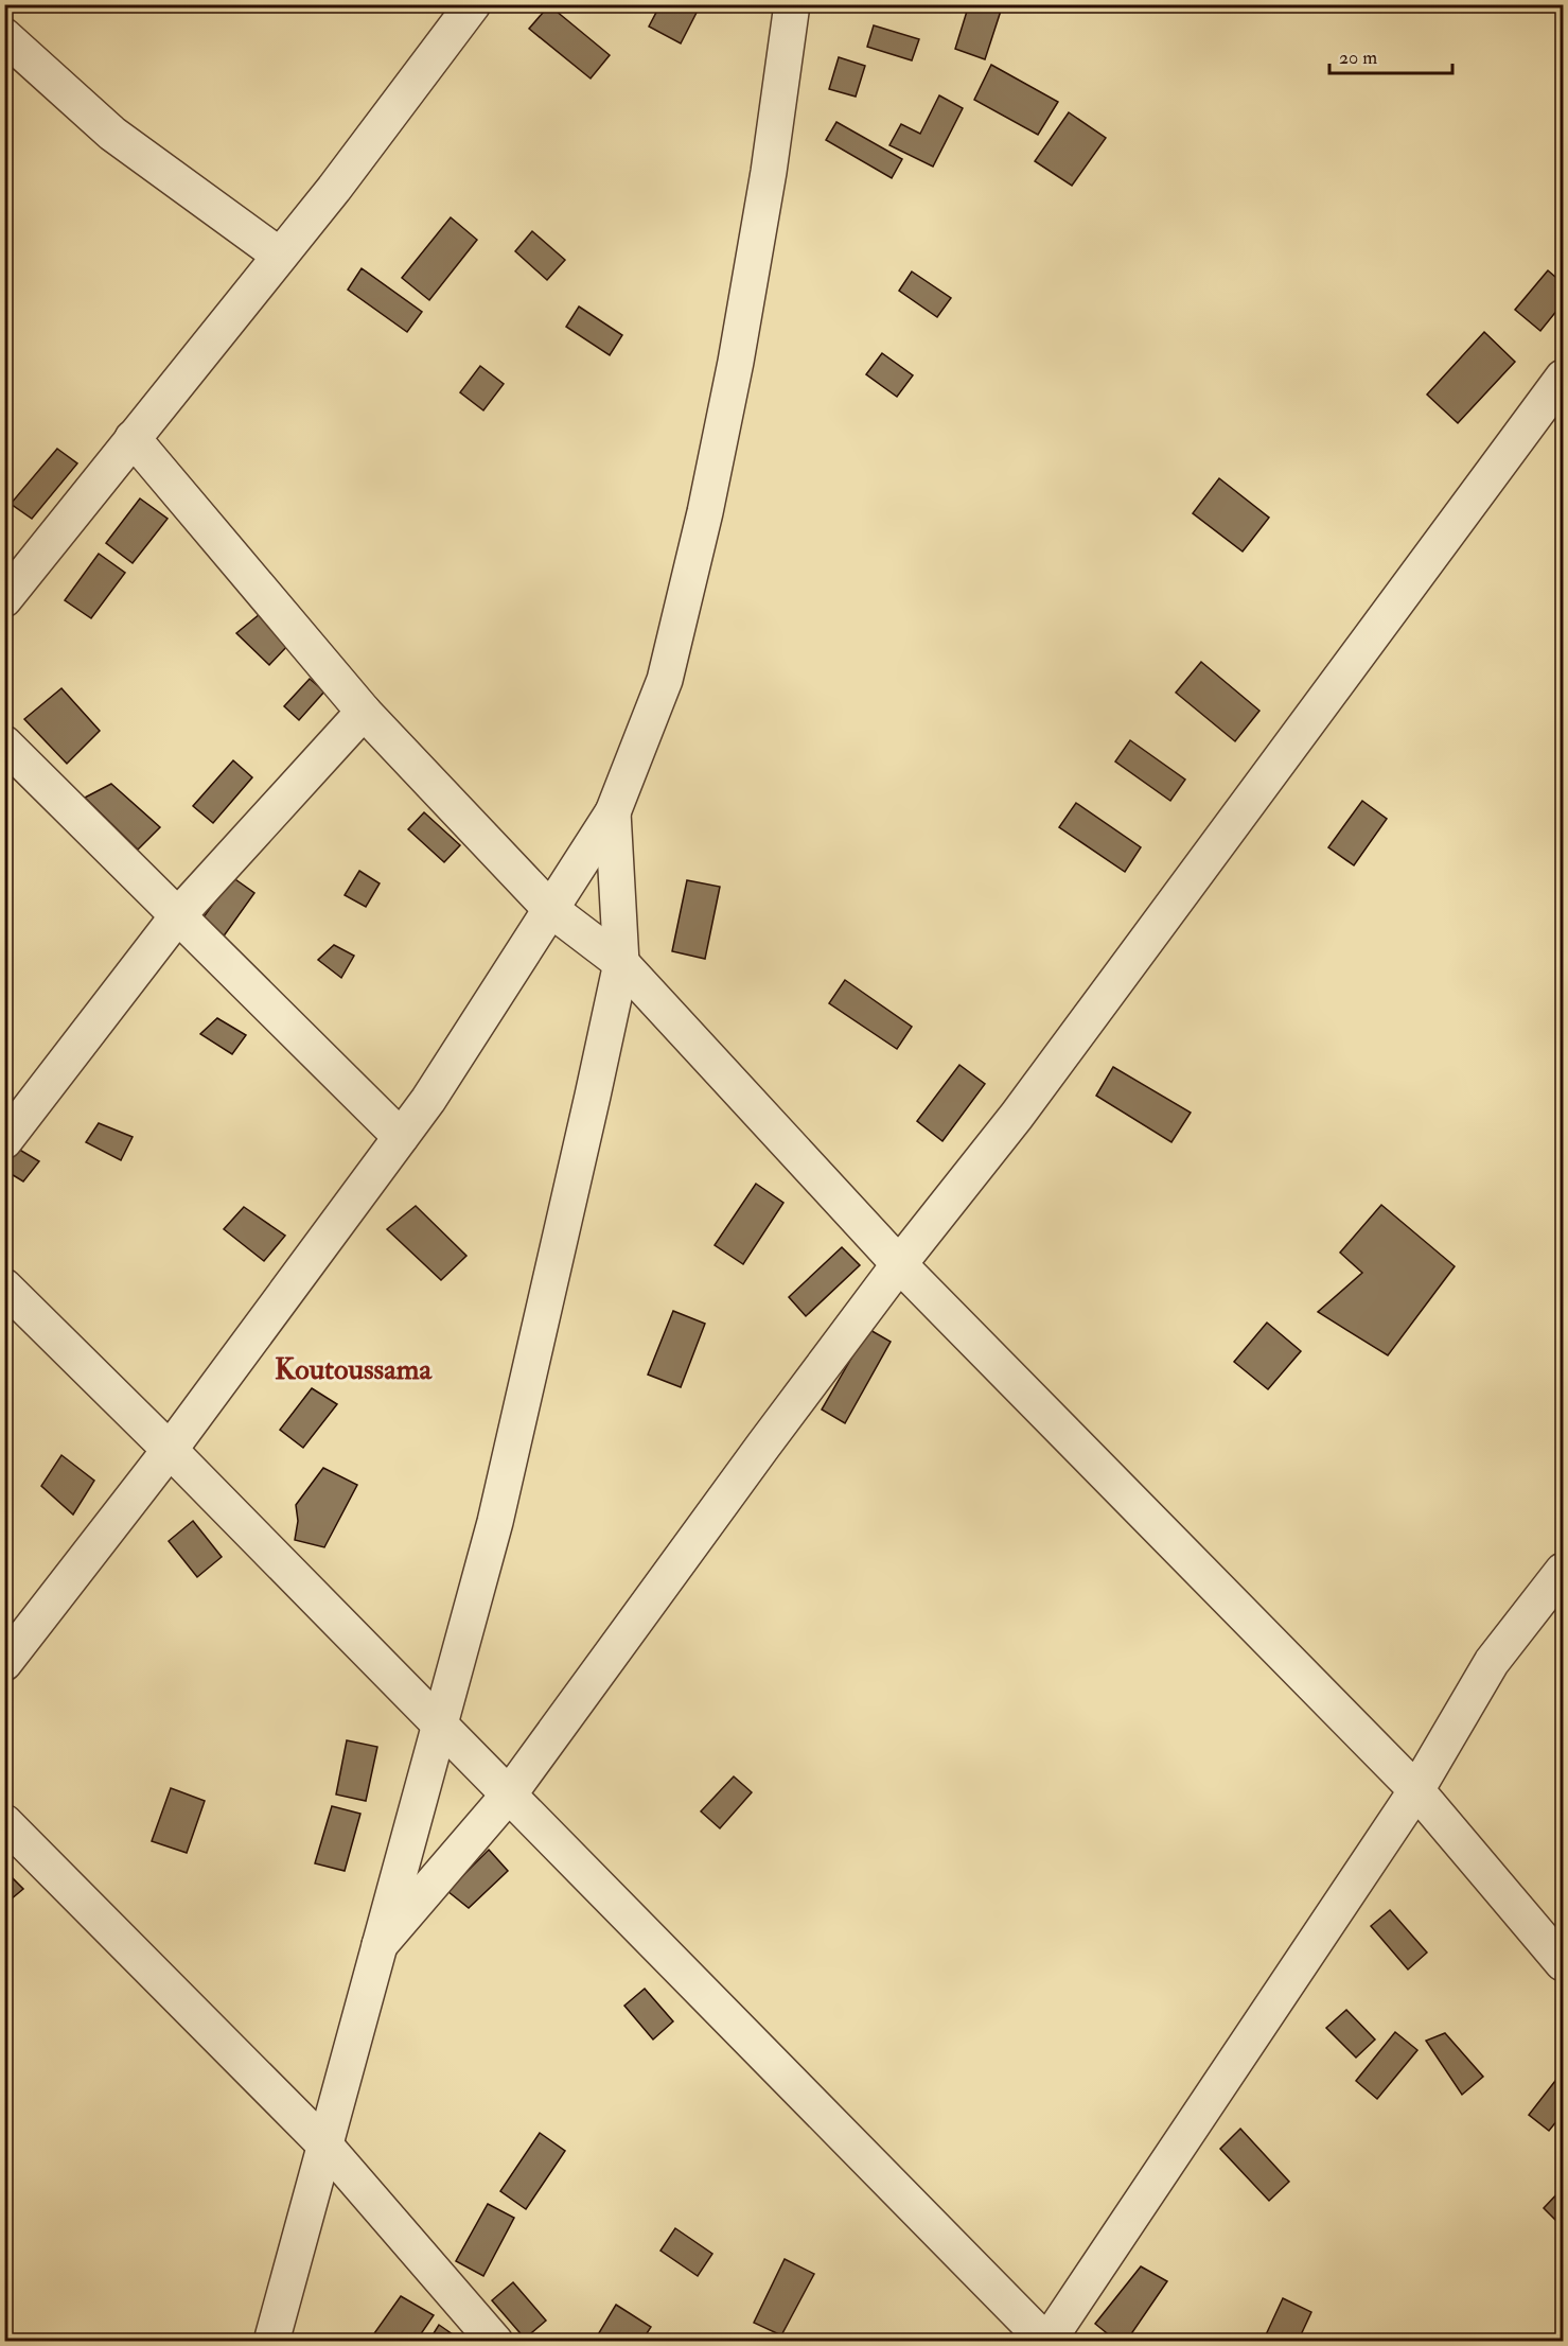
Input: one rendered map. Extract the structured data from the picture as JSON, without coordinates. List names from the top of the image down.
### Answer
{
  "districts": ["Koutoussama"],
  "scale_bar": "20 m"
}
